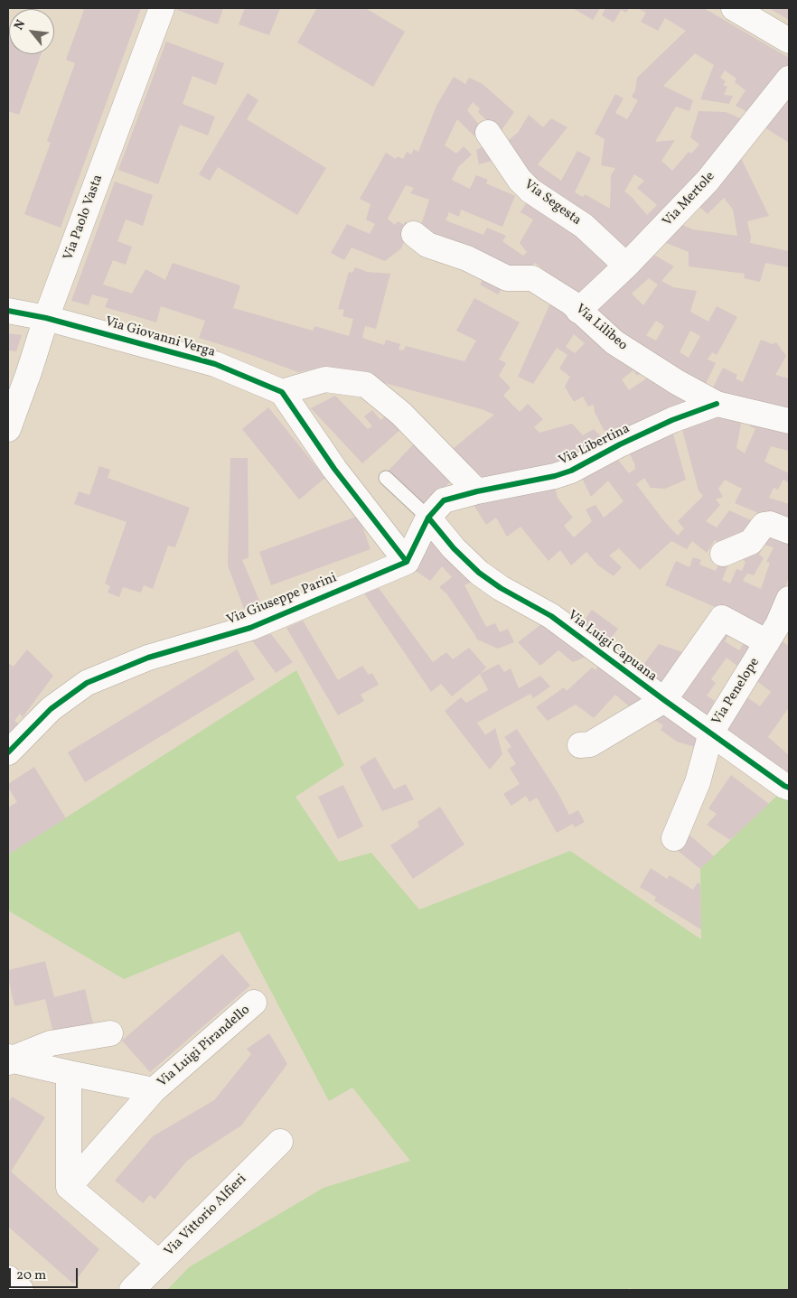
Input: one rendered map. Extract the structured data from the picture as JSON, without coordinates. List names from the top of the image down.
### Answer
{
  "streets": {
    "street": [
      "Via Mertole",
      "Via Segesta",
      "Via Paolo Vasta",
      "Via Lilibeo",
      "Via Giovanni Verga",
      "Via Libertina",
      "Via Giuseppe Parini",
      "Via Luigi Capuana",
      "Via Penelope",
      "Via Luigi Pirandello",
      "Via Vittorio Alfieri"
    ]
  },
  "crossings": [
    ["Via Mertole", "Via Segesta"],
    ["Via Mertole", "Via Lilibeo"],
    ["Via Paolo Vasta", "Via Giovanni Verga"],
    ["Via Lilibeo", "Via Libertina"],
    ["Via Luigi Capuana", "Via Penelope"]
  ],
  "scale_bar": "20 m",
  "north": "top left"
}
